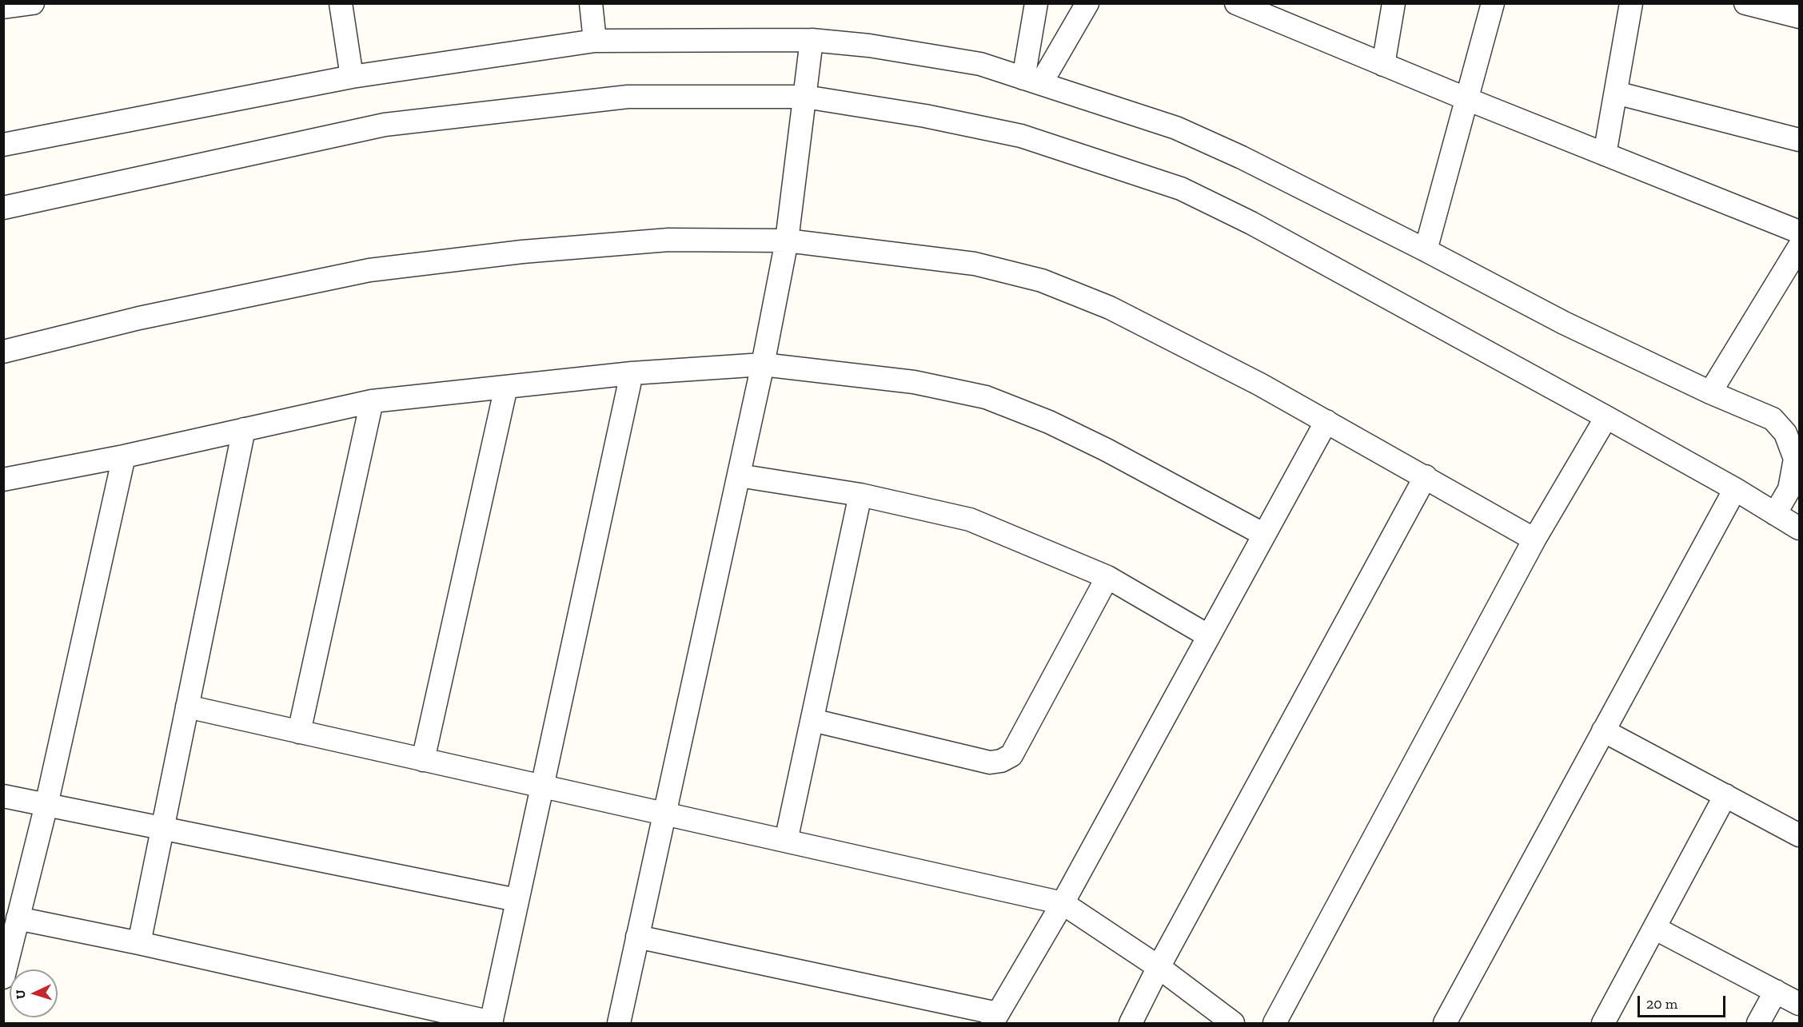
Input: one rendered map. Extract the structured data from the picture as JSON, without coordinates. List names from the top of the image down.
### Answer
{
  "scale_bar": "20 m",
  "north": "left"
}
